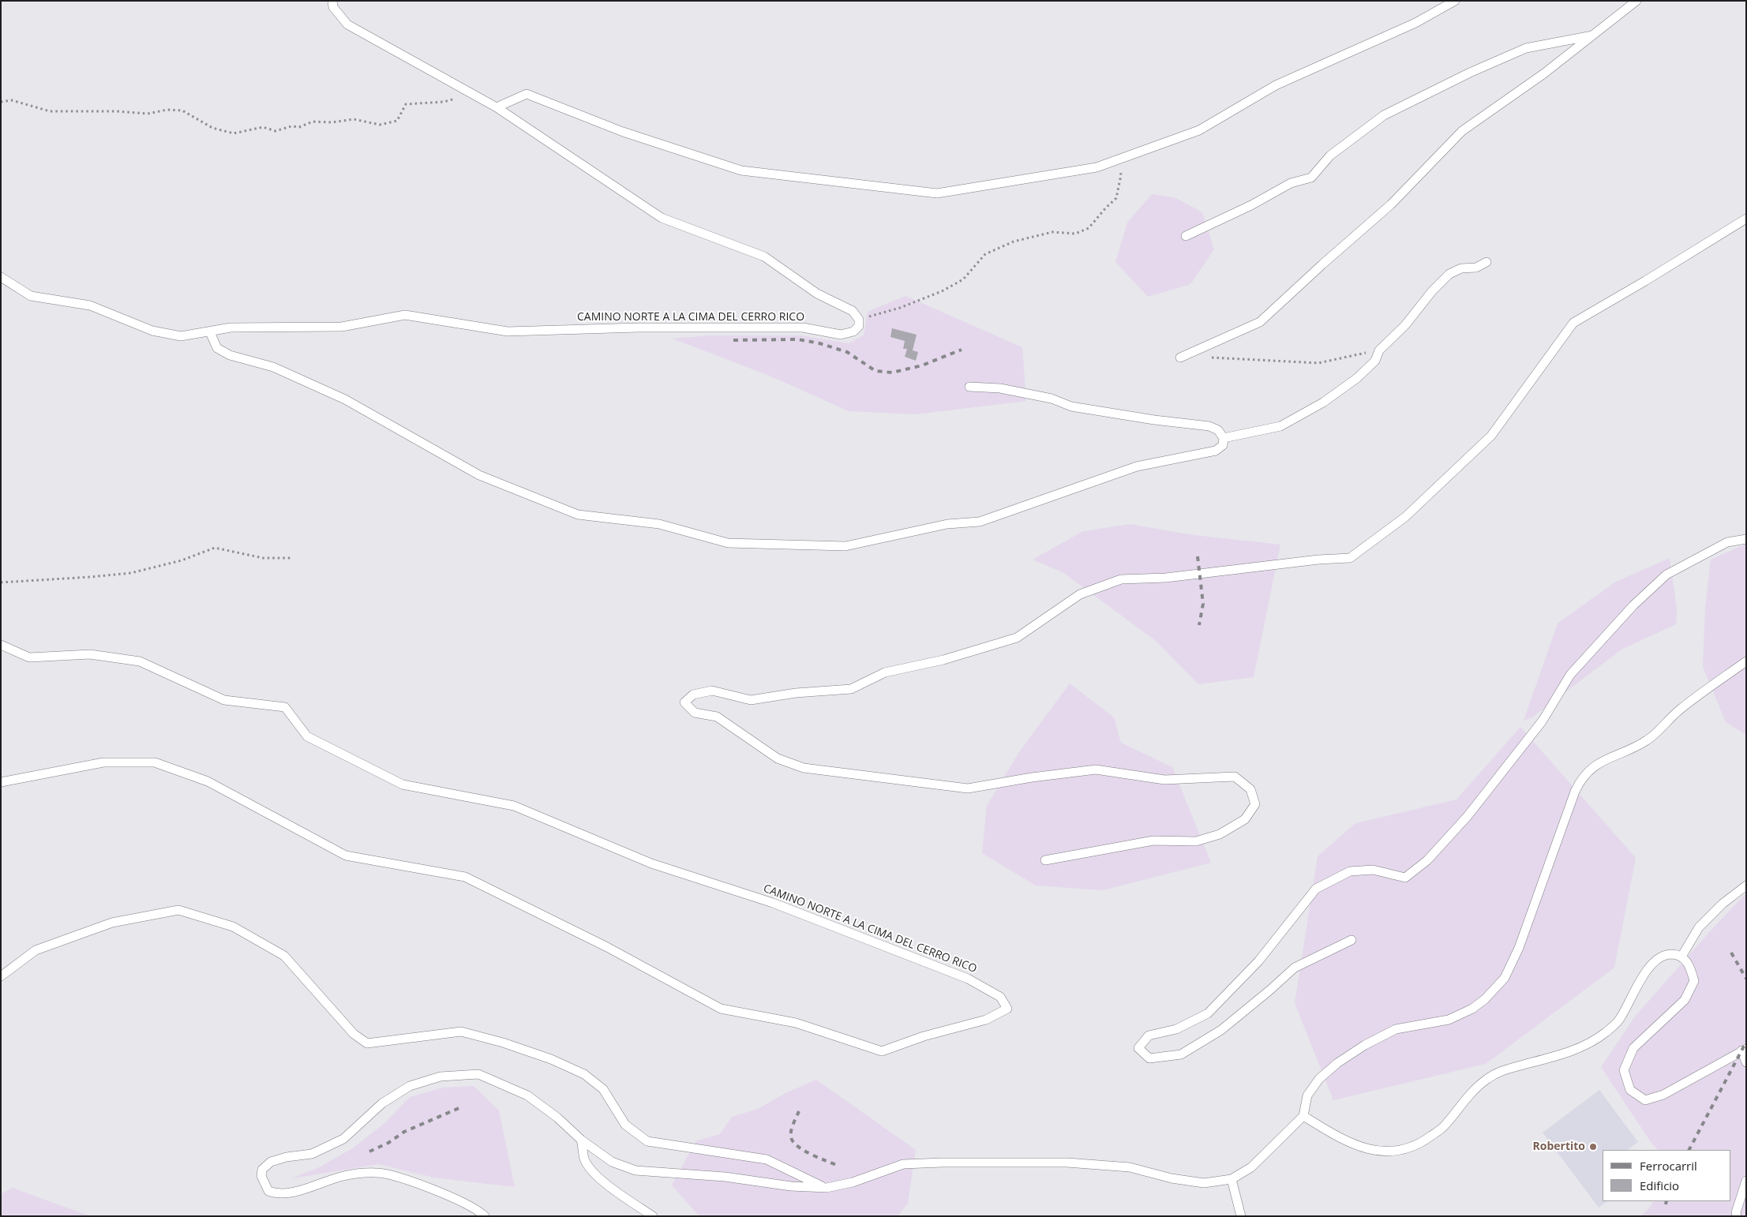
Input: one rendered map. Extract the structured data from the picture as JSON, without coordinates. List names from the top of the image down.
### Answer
{
  "streets": {
    "lane": ["CAMINO NORTE A LA CIMA DEL CERRO RICO"]
  },
  "places": ["Robertito"],
  "legend": ["Ferrocarril", "Edificio"]
}
